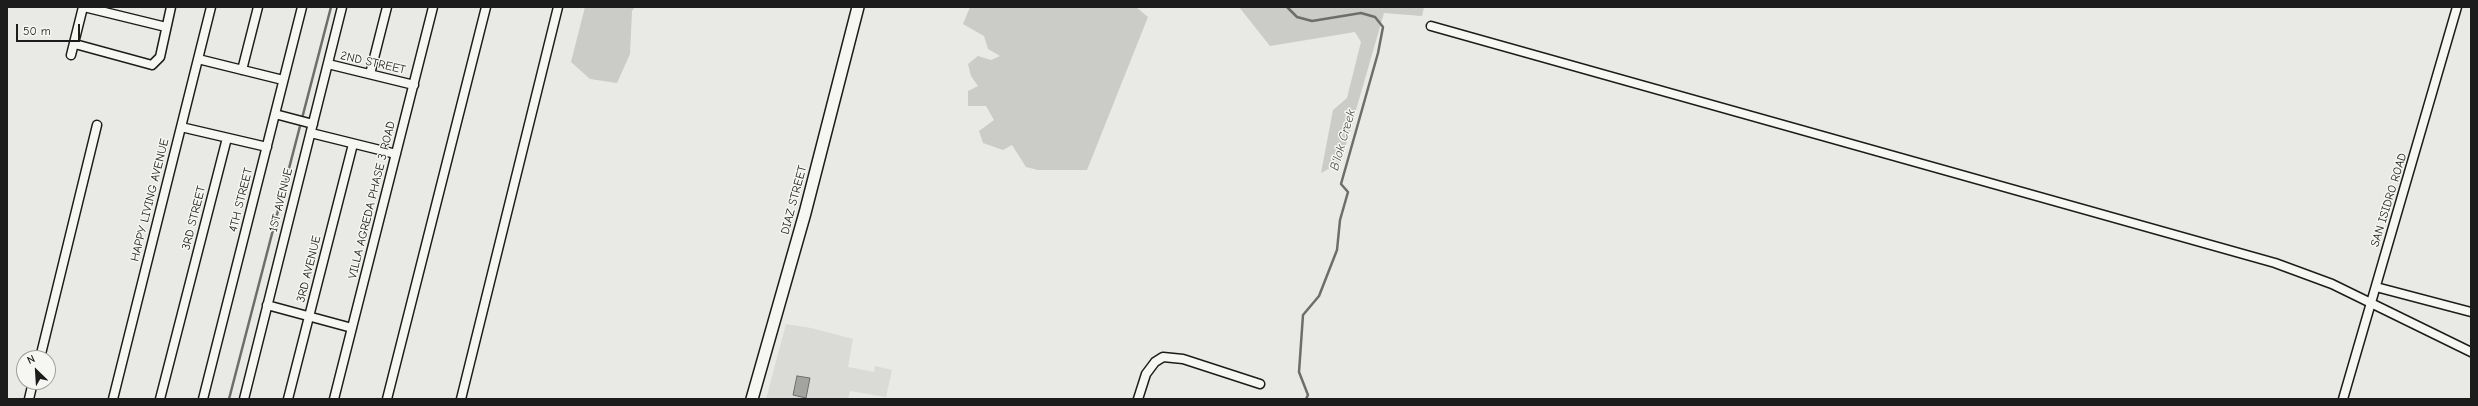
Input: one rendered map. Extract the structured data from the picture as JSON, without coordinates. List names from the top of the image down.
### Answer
{
  "streets": {
    "main road": ["DIAZ STREET"],
    "street": [
      "2ND STREET",
      "HAPPY LIVING AVENUE",
      "4TH STREET",
      "1ST AVENUE",
      "VILLA AGREDA PHASE 3 ROAD",
      "SAN ISIDRO ROAD",
      "3RD STREET",
      "3RD AVENUE"
    ]
  },
  "crossings": [
    ["2ND STREET", "1ST AVENUE"],
    ["2ND STREET", "VILLA AGREDA PHASE 3 ROAD"]
  ],
  "water": ["B'lok Creek"],
  "scale_bar": "50 m",
  "north": "top left"
}
